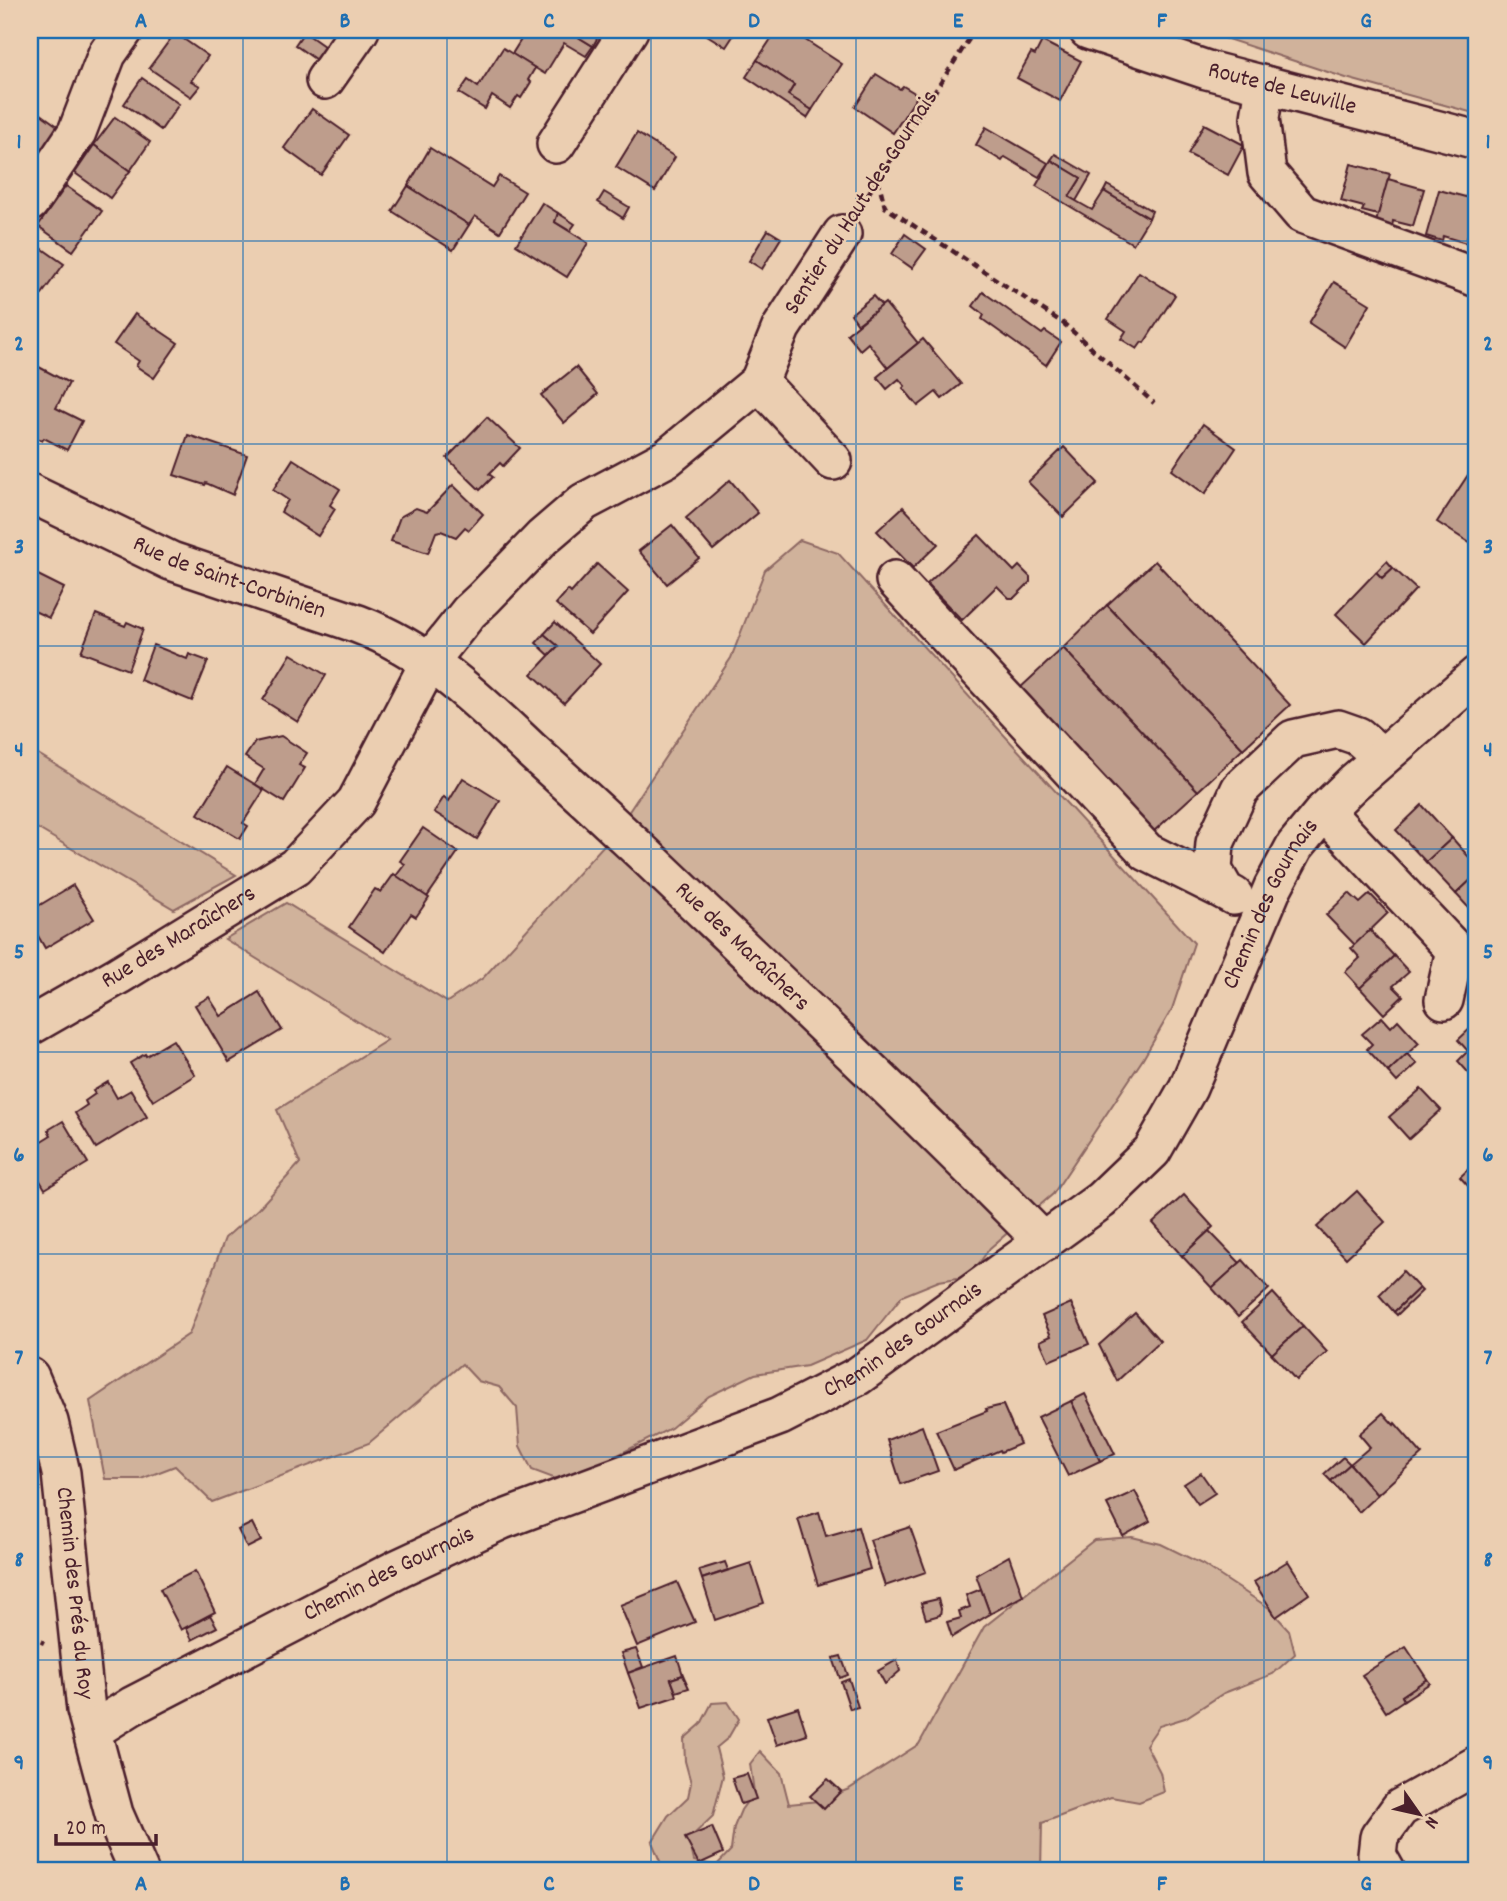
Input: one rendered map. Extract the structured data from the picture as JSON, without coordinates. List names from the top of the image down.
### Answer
{
  "streets": {
    "street": [
      "Route de Leuville",
      "Sentier du Haut des Gournais",
      "Rue de Saint-Corbinien",
      "Chemin des Gournais",
      "Rue des Maraîchers",
      "Chemin des Prés du Roy"
    ]
  },
  "crossings": [
    ["Sentier du Haut des Gournais", "Rue des Maraîchers"],
    ["Rue de Saint-Corbinien", "Rue des Maraîchers"],
    ["Chemin des Gournais", "Rue des Maraîchers"],
    ["Chemin des Gournais", "Chemin des Prés du Roy"]
  ],
  "scale_bar": "20 m",
  "north": "bottom right",
  "grid": {
    "columns": [
      "A",
      "B",
      "C",
      "D",
      "E",
      "F",
      "G"
    ],
    "rows": [
      "1",
      "2",
      "3",
      "4",
      "5",
      "6",
      "7",
      "8",
      "9"
    ]
  }
}
